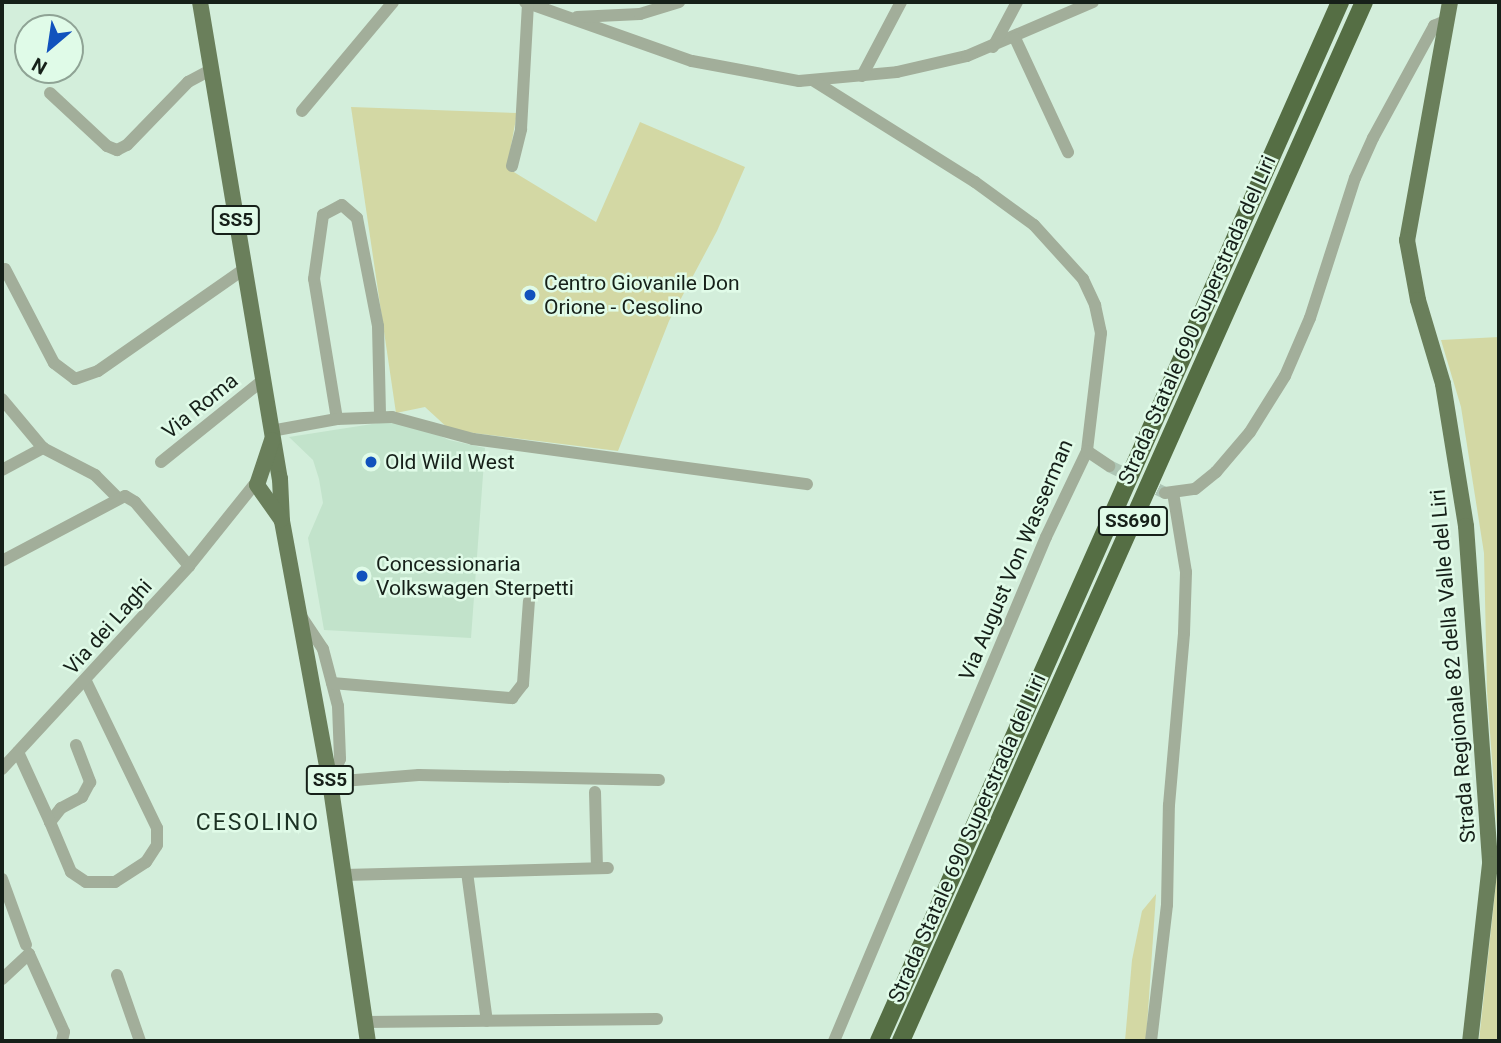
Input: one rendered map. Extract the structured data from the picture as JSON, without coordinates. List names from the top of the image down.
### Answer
{
  "streets": {
    "highway": ["Strada Statale 690 Superstrada del Liri", "SS690"],
    "main road": ["SS5", "Strada Regionale 82 della Valle del Liri"],
    "street": ["Via Roma", "Via August Von Wasserman", "Via dei Laghi"]
  },
  "crossings": [
    ["SS5", "Via Roma"],
    ["SS5", "Via dei Laghi"]
  ],
  "districts": ["CESOLINO"],
  "places": ["Centro Giovanile Don Orione - Cesolino", "Old Wild West", "Concessionaria Volkswagen Sterpetti"],
  "north": "bottom left"
}
